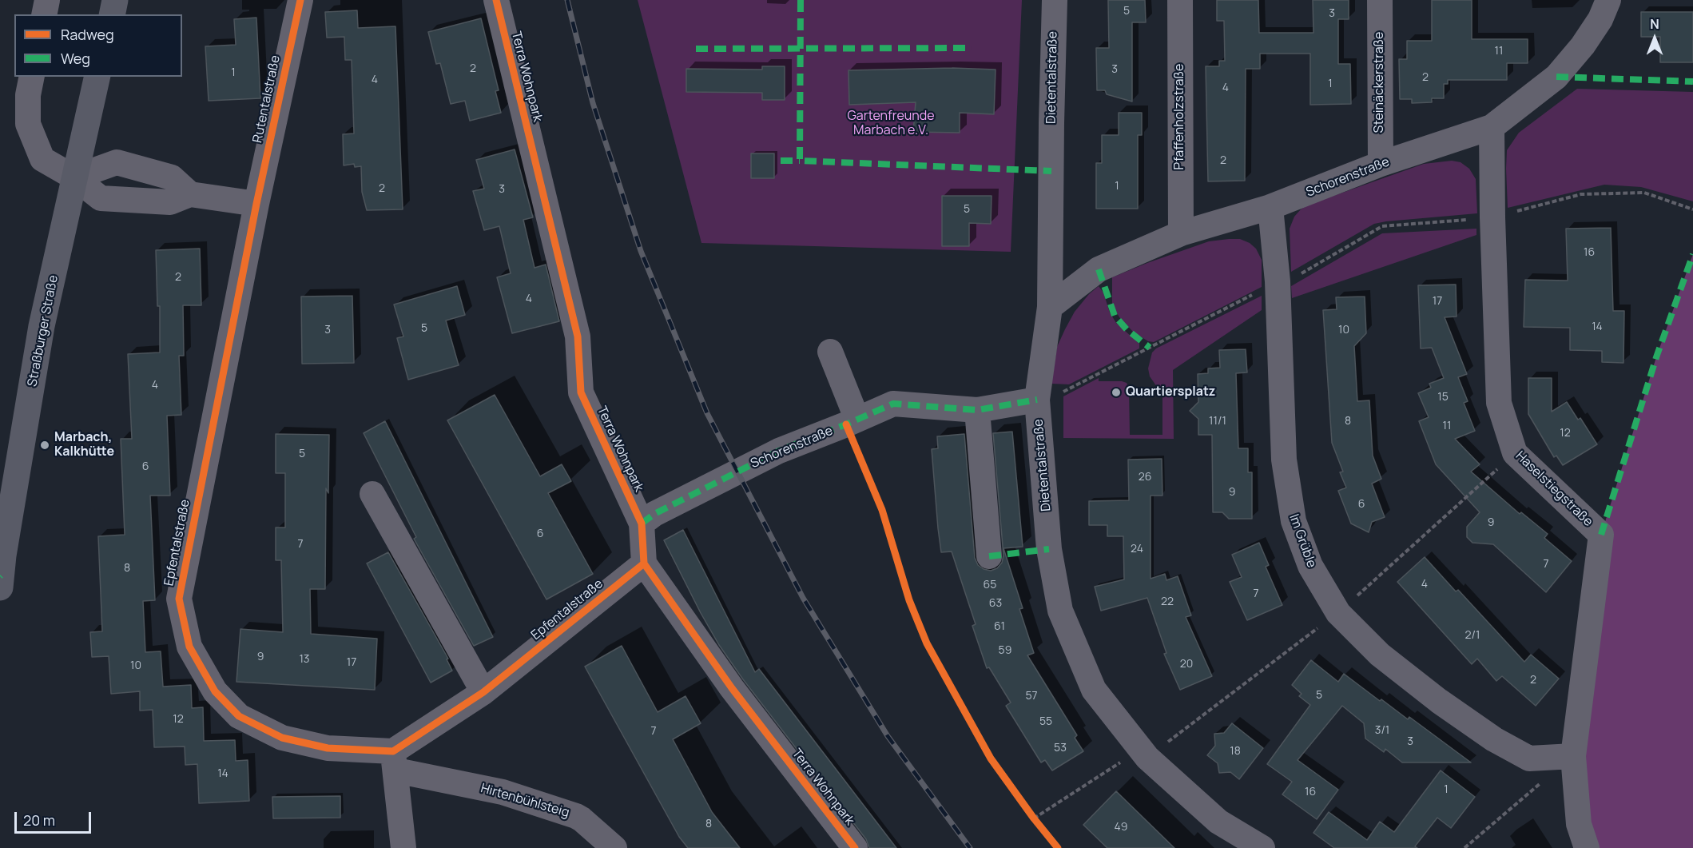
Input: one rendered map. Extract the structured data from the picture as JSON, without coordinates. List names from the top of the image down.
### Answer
{
  "streets": {
    "main road": ["Straßburger Straße"],
    "street": [
      "Terra Wohnpark",
      "Dietentalstraße",
      "Steinäckerstraße",
      "Rutentalstraße",
      "Pfaffenholzstraße",
      "Schorenstraße",
      "Haselstiegstraße",
      "Im Grüble",
      "Epfentalstraße",
      "Hirtenbühlsteig"
    ]
  },
  "crossings": [
    ["Terra Wohnpark", "Schorenstraße"],
    ["Terra Wohnpark", "Epfentalstraße"],
    ["Dietentalstraße", "Schorenstraße"],
    ["Steinäckerstraße", "Schorenstraße"],
    ["Rutentalstraße", "Epfentalstraße"],
    ["Pfaffenholzstraße", "Schorenstraße"],
    ["Schorenstraße", "Haselstiegstraße"],
    ["Schorenstraße", "Im Grüble"],
    ["Haselstiegstraße", "Im Grüble"],
    ["Epfentalstraße", "Hirtenbühlsteig"]
  ],
  "parks": ["Gartenfreunde Marbach e.V."],
  "places": ["Quartiersplatz", "Marbach, Kalkhütte"],
  "house_numbers": [
    "5",
    "3",
    "11",
    "2",
    "3",
    "1",
    "2",
    "4",
    "1",
    "4",
    "2",
    "1",
    "2",
    "3",
    "5",
    "16",
    "2",
    "4",
    "17",
    "14",
    "5",
    "3",
    "10",
    "4",
    "15",
    "11/1",
    "8",
    "11",
    "12",
    "5",
    "6",
    "26",
    "9",
    "6",
    "9",
    "6",
    "7",
    "24",
    "7",
    "8",
    "4",
    "65",
    "7",
    "22",
    "63",
    "61",
    "2/1",
    "59",
    "9",
    "13",
    "17",
    "20",
    "10",
    "2",
    "5",
    "57",
    "12",
    "55",
    "3/1",
    "7",
    "3",
    "53",
    "18",
    "14",
    "1",
    "16",
    "8",
    "49"
  ],
  "legend": ["Radweg", "Weg"],
  "scale_bar": "20 m",
  "north": "top"
}
